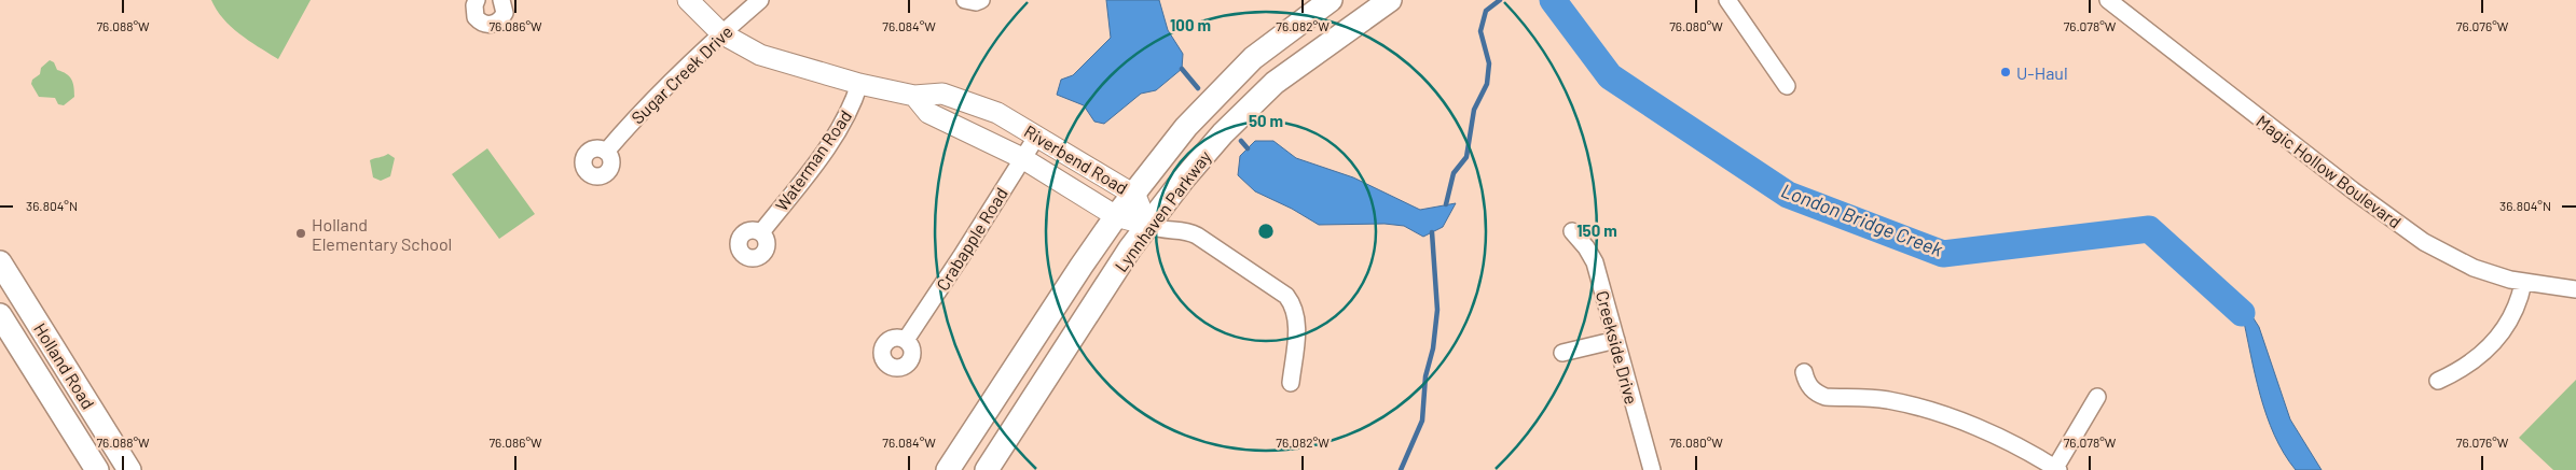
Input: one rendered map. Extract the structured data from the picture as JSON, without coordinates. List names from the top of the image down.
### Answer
{
  "streets": {
    "main road": ["Lynnhaven Parkway", "Holland Road"],
    "street": [
      "Sugar Creek Drive",
      "Riverbend Road",
      "Waterman Road",
      "Magic Hollow Boulevard",
      "Crabapple Road",
      "Creekside Drive"
    ]
  },
  "crossings": [
    ["Sugar Creek Drive", "Riverbend Road"],
    ["Riverbend Road", "Waterman Road"],
    ["Riverbend Road", "Lynnhaven Parkway"],
    ["Riverbend Road", "Crabapple Road"]
  ],
  "water": ["London Bridge Creek"],
  "places": ["U-Haul", "Holland Elementary School"],
  "coordinates": [
    "76.088°W",
    "76.086°W",
    "76.084°W",
    "76.082°W",
    "76.080°W",
    "76.078°W",
    "76.076°W",
    "36.804°N"
  ],
  "rings": ["100 m", "50 m", "150 m"]
}
